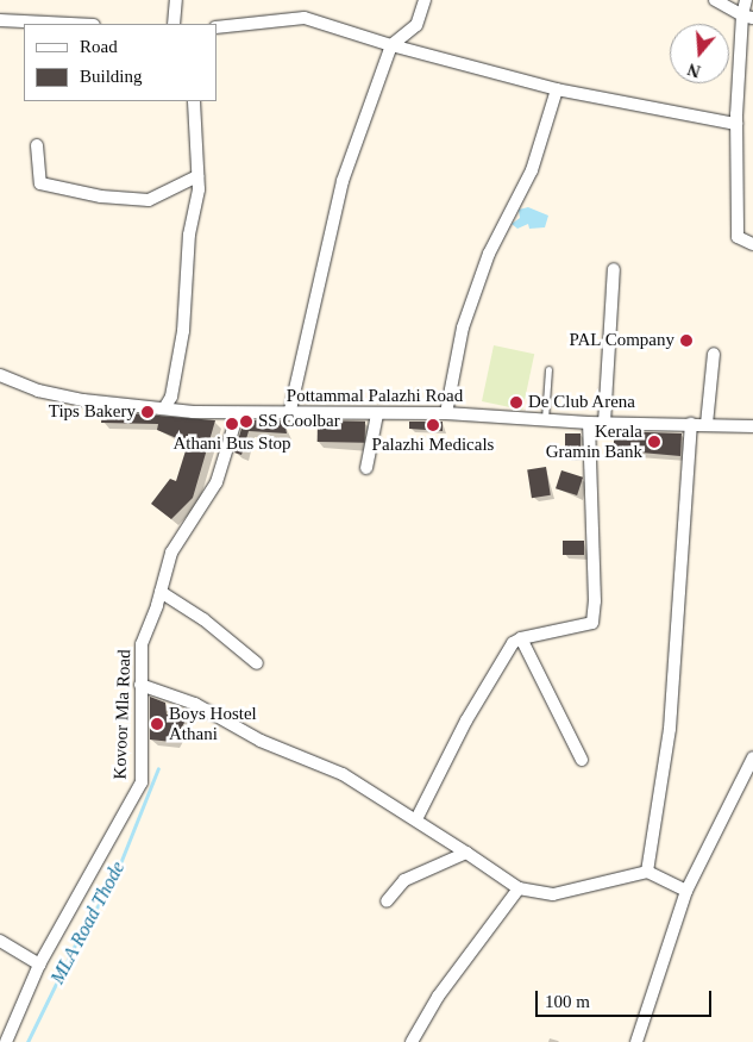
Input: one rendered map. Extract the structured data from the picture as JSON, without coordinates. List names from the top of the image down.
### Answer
{
  "streets": {
    "street": ["Pottammal Palazhi Road", "Kovoor Mla Road"]
  },
  "crossings": [
    ["Pottammal Palazhi Road", "Kovoor Mla Road"]
  ],
  "water": ["MLA Road Thode"],
  "places": [
    "PAL Company",
    "De Club Arena",
    "Tips Bakery",
    "SS Coolbar",
    "Athani Bus Stop",
    "Palazhi Medicals",
    "Kerala Gramin Bank",
    "Boys Hostel Athani"
  ],
  "legend": ["Road", "Building"],
  "scale_bar": "100 m",
  "north": "bottom"
}
